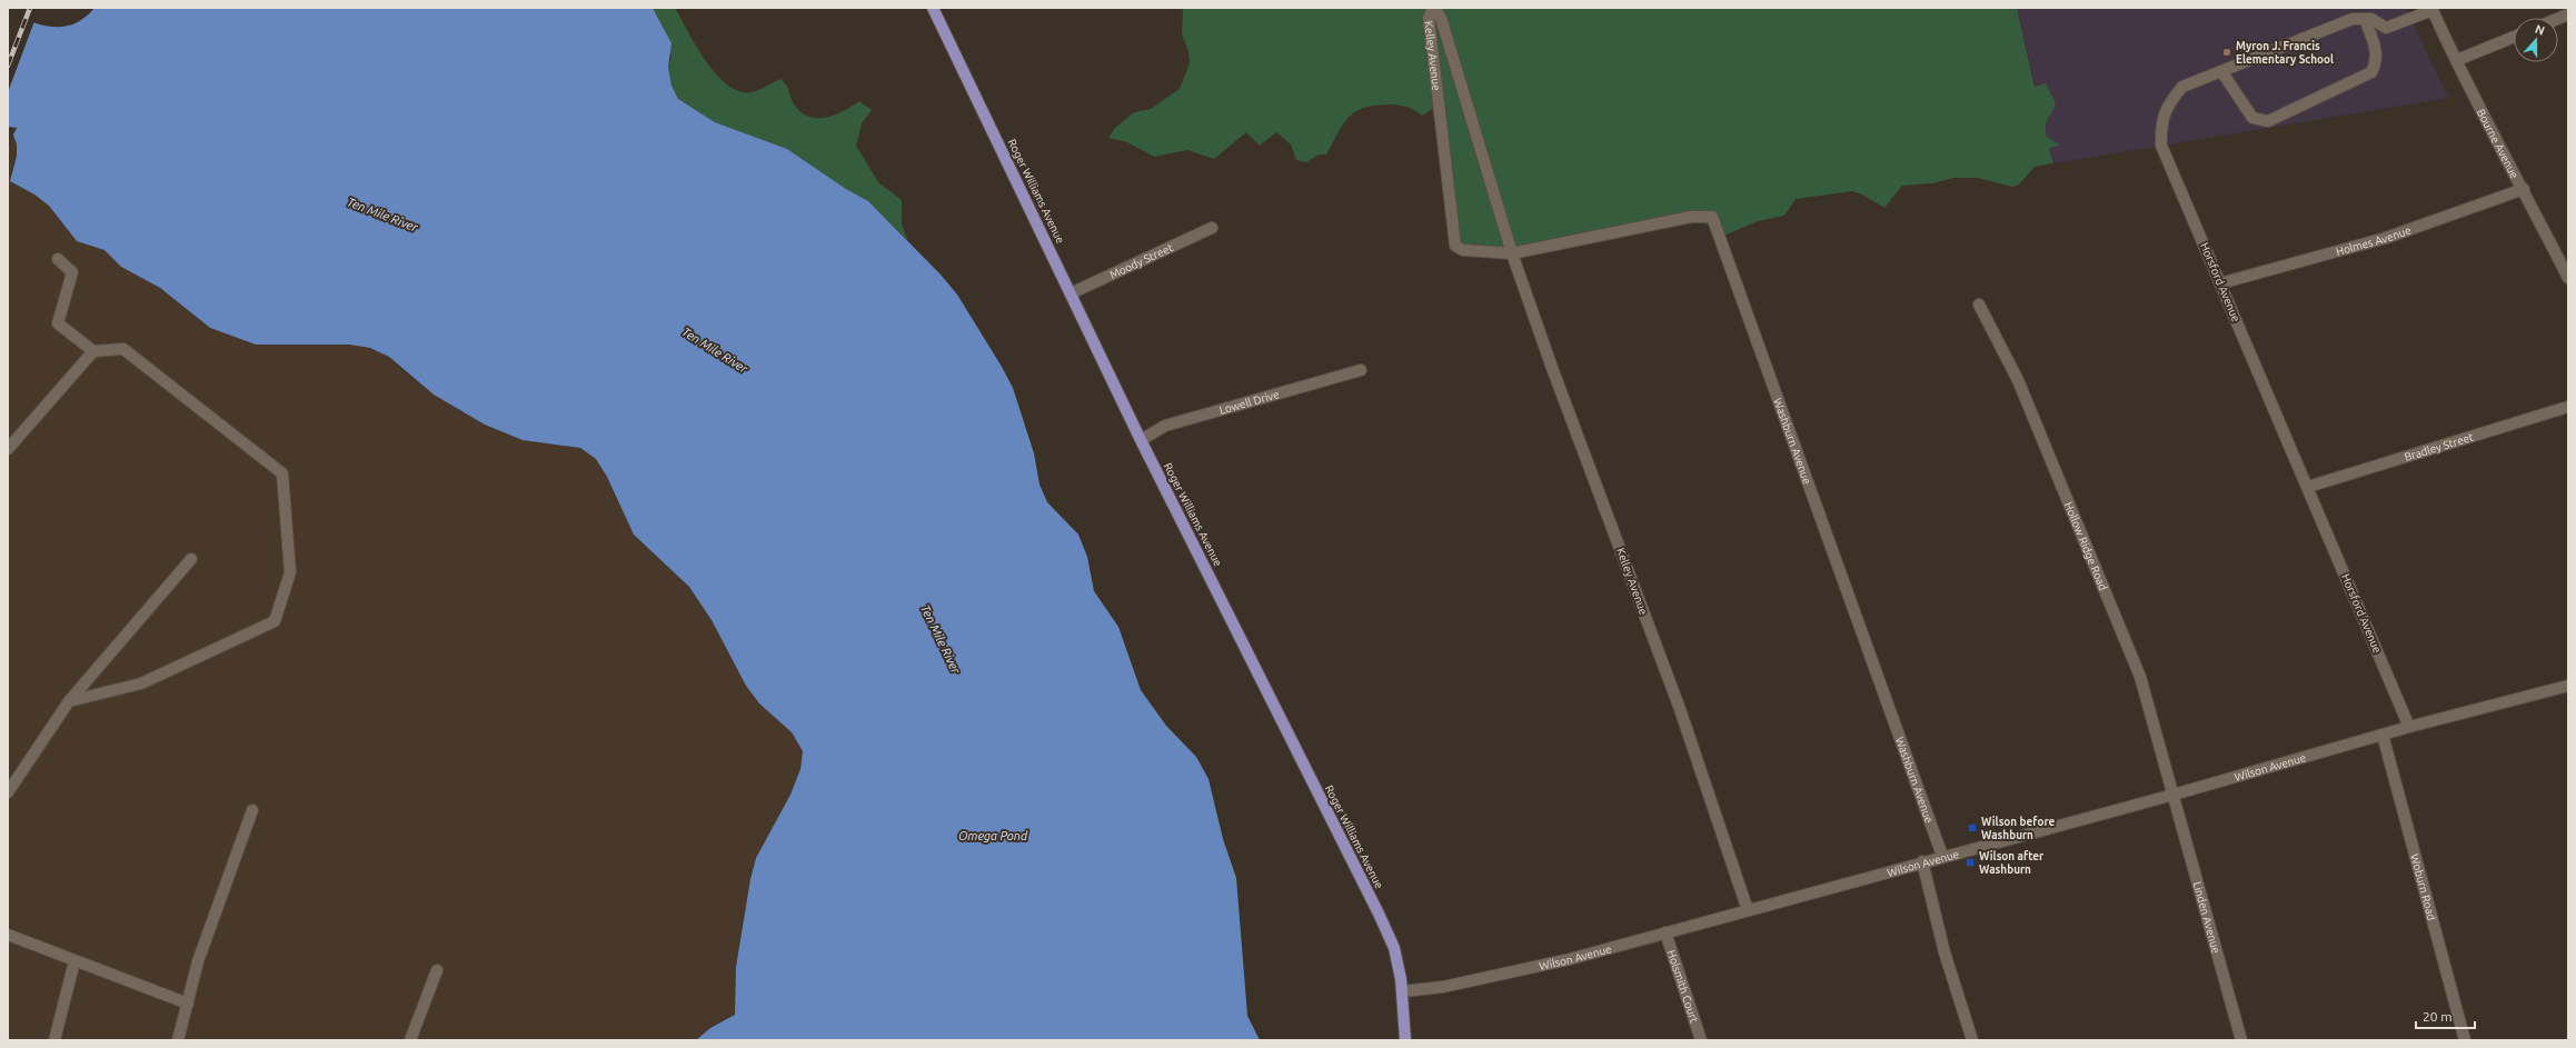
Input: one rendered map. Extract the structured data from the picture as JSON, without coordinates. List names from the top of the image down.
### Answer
{
  "streets": {
    "main road": ["Roger Williams Avenue"],
    "street": [
      "Kelley Avenue",
      "Bourne Avenue",
      "Holmes Avenue",
      "Moody Street",
      "Horsford Avenue",
      "Lowell Drive",
      "Washburn Avenue",
      "Bradley Street",
      "Hollow Ridge Road",
      "Wilson Avenue",
      "Woburn Road",
      "Linden Avenue",
      "Holsmith Court"
    ]
  },
  "crossings": [
    ["Kelley Avenue", "Washburn Avenue"],
    ["Kelley Avenue", "Wilson Avenue"],
    ["Bourne Avenue", "Holmes Avenue"],
    ["Roger Williams Avenue", "Moody Street"],
    ["Roger Williams Avenue", "Lowell Drive"],
    ["Roger Williams Avenue", "Wilson Avenue"],
    ["Holmes Avenue", "Horsford Avenue"],
    ["Horsford Avenue", "Bradley Street"],
    ["Horsford Avenue", "Wilson Avenue"],
    ["Washburn Avenue", "Wilson Avenue"],
    ["Hollow Ridge Road", "Wilson Avenue"],
    ["Hollow Ridge Road", "Linden Avenue"],
    ["Wilson Avenue", "Woburn Road"],
    ["Wilson Avenue", "Linden Avenue"],
    ["Wilson Avenue", "Holsmith Court"]
  ],
  "water": ["Ten Mile River", "Omega Pond"],
  "places": {
    "other": ["Myron J. Francis Elementary School"],
    "transit": ["Wilson before Washburn", "Wilson after Washburn"]
  },
  "scale_bar": "20 m",
  "north": "top"
}
